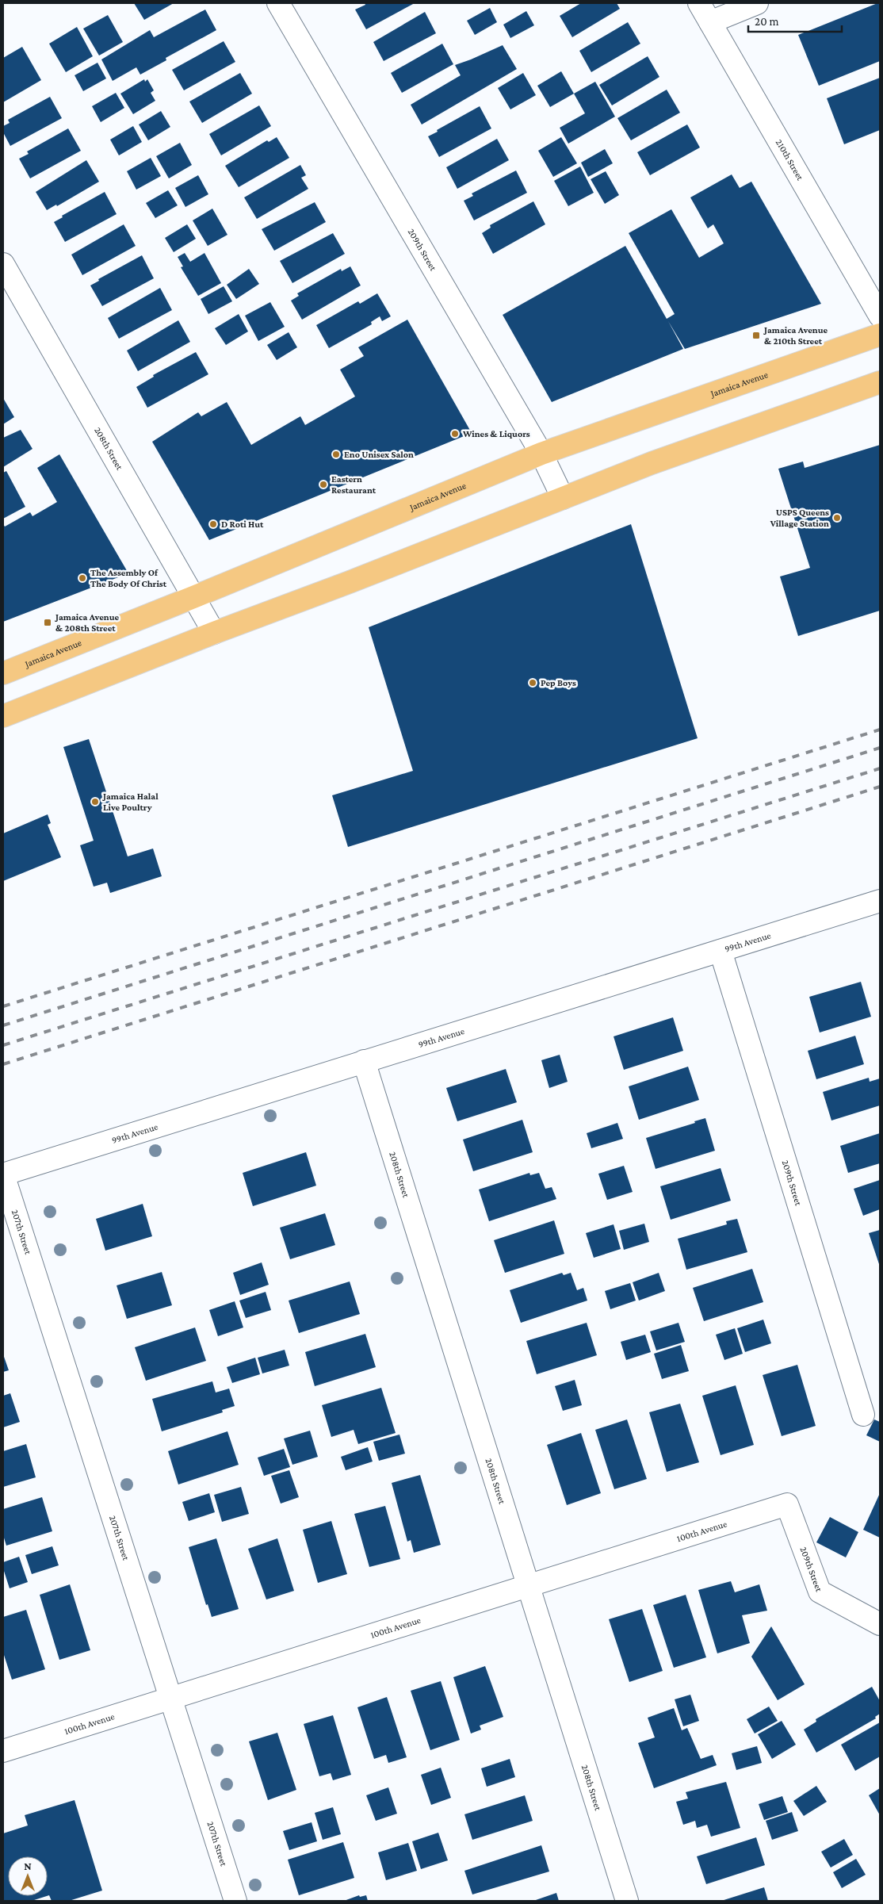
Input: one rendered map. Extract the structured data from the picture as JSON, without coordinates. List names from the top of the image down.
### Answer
{
  "streets": {
    "main road": ["Jamaica Avenue"],
    "street": [
      "210th Street",
      "209th Street",
      "208th Street",
      "99th Avenue",
      "207th Street",
      "100th Avenue"
    ]
  },
  "crossings": [
    ["209th Street", "Jamaica Avenue"],
    ["209th Street", "99th Avenue"],
    ["209th Street", "100th Avenue"],
    ["Jamaica Avenue", "208th Street"],
    ["208th Street", "99th Avenue"],
    ["208th Street", "100th Avenue"],
    ["99th Avenue", "207th Street"],
    ["207th Street", "100th Avenue"]
  ],
  "places": {
    "transit": ["Jamaica Avenue & 210th Street", "Jamaica Avenue & 208th Street"],
    "other": [
      "Wines & Liquors",
      "Eno Unisex Salon",
      "Eastern Restaurant",
      "USPS Queens Village Station",
      "D Roti Hut",
      "The Assembly Of The Body Of Christ",
      "Pep Boys",
      "Jamaica Halal Live Poultry"
    ]
  },
  "scale_bar": "20 m",
  "north": "top"
}
